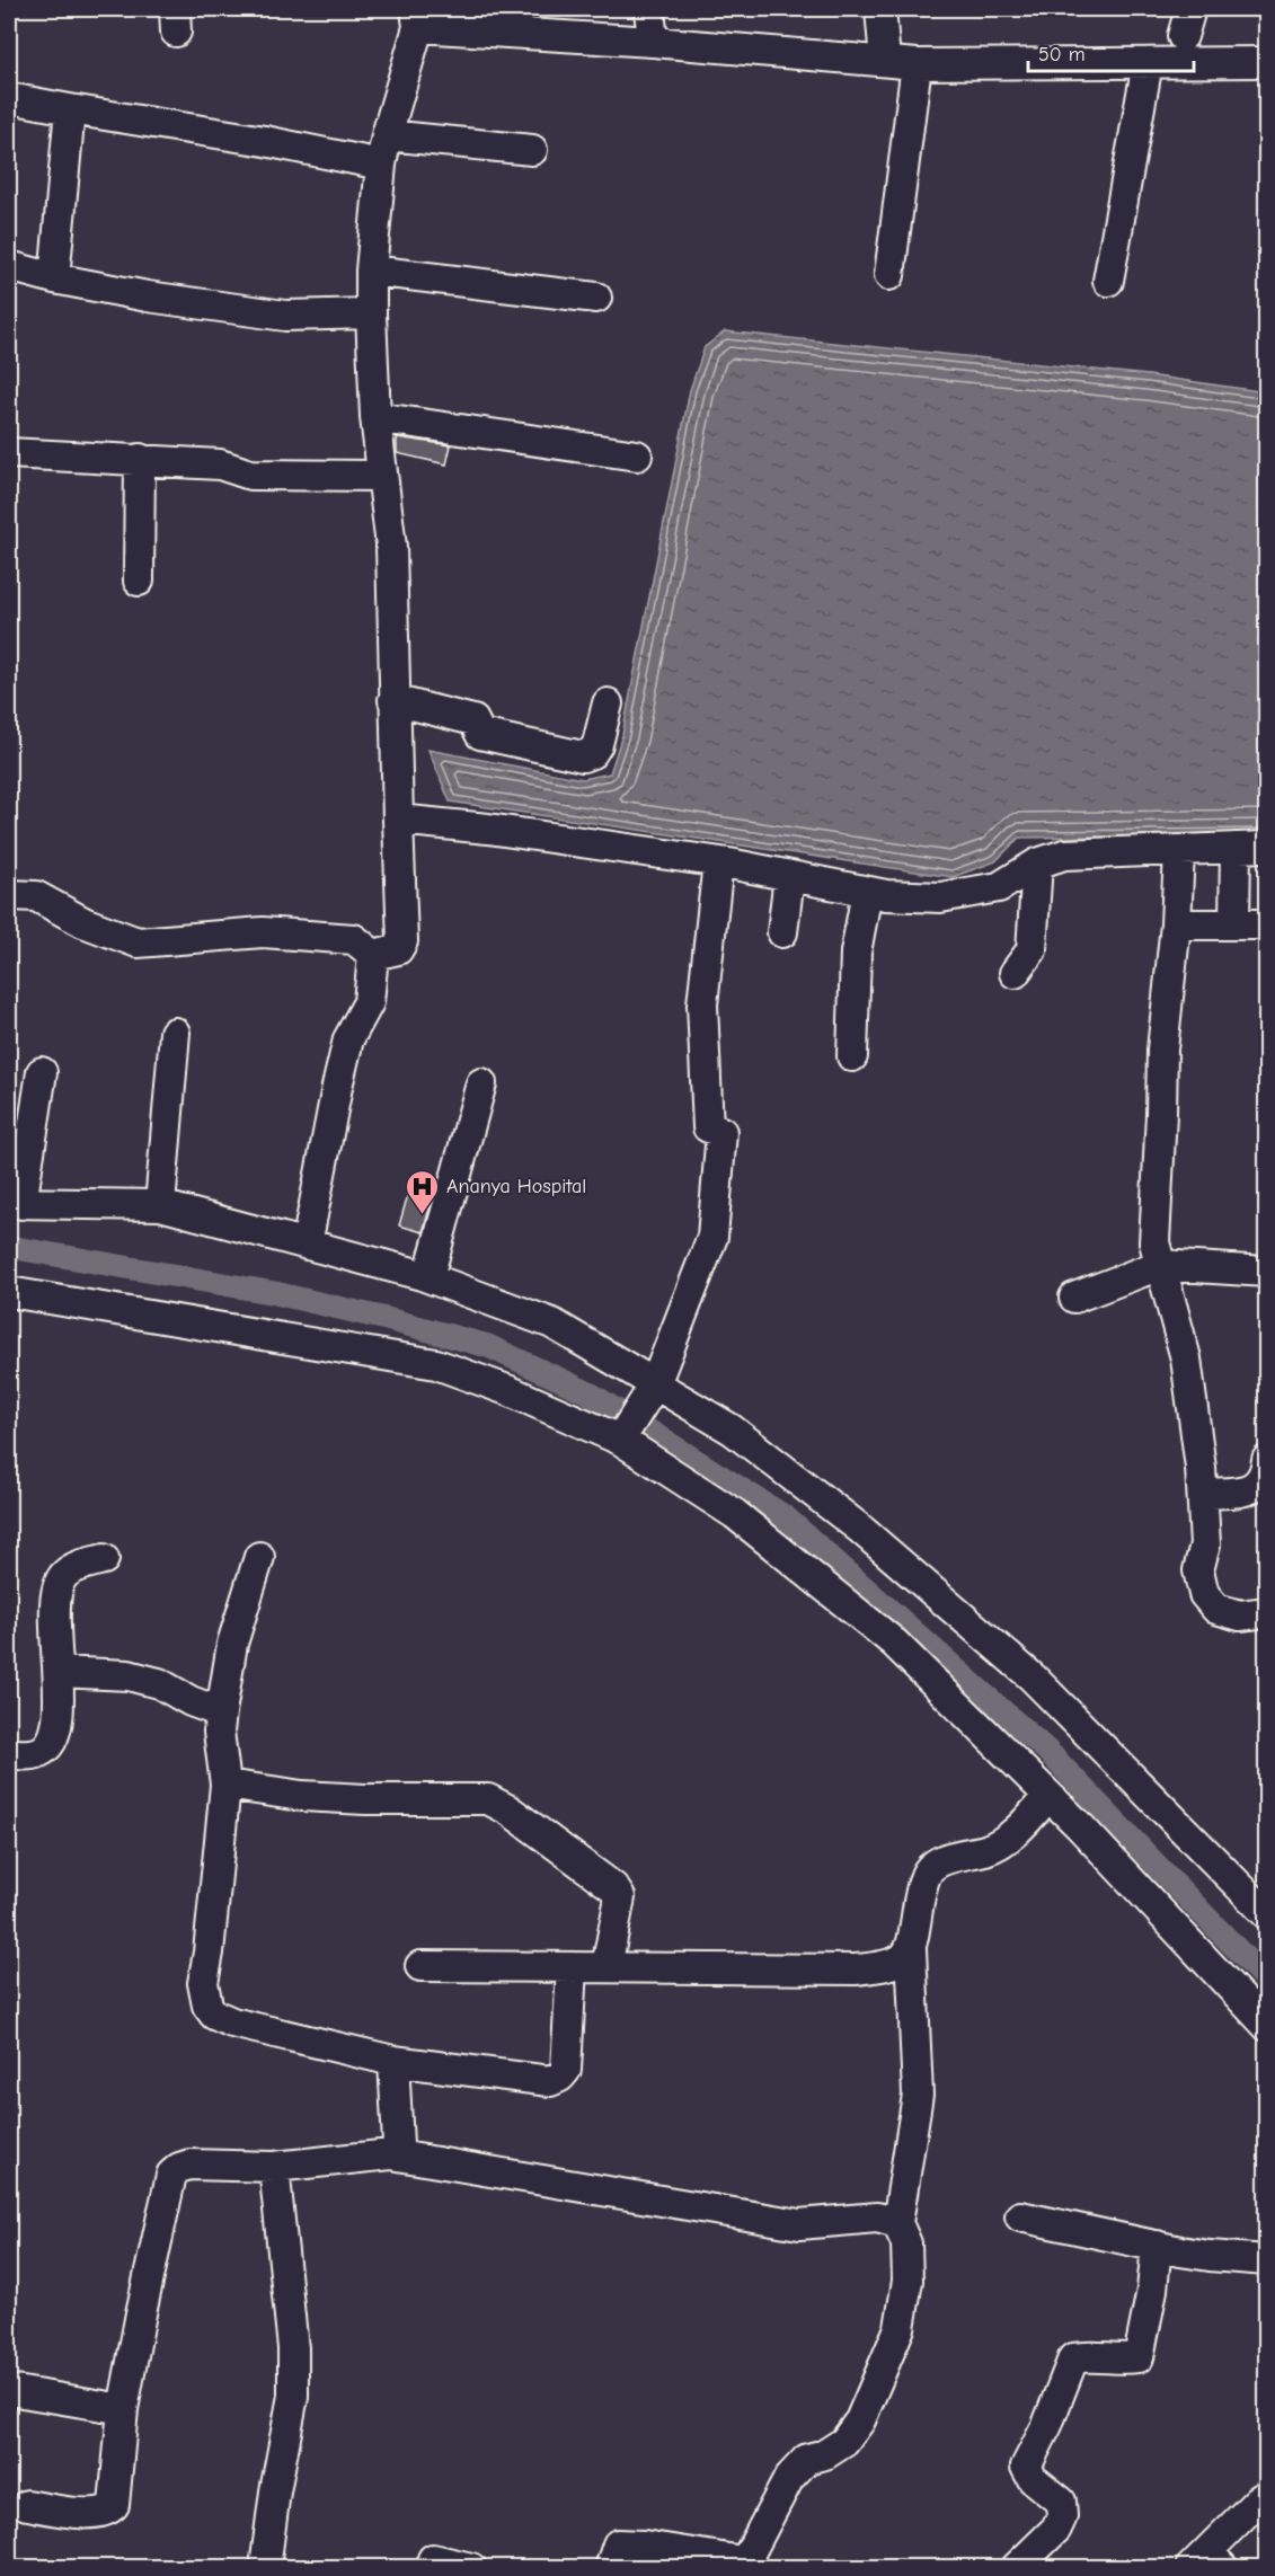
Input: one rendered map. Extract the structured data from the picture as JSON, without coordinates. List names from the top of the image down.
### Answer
{
  "places": {
    "hospital": ["Ananya Hospital"]
  },
  "scale_bar": "50 m"
}
